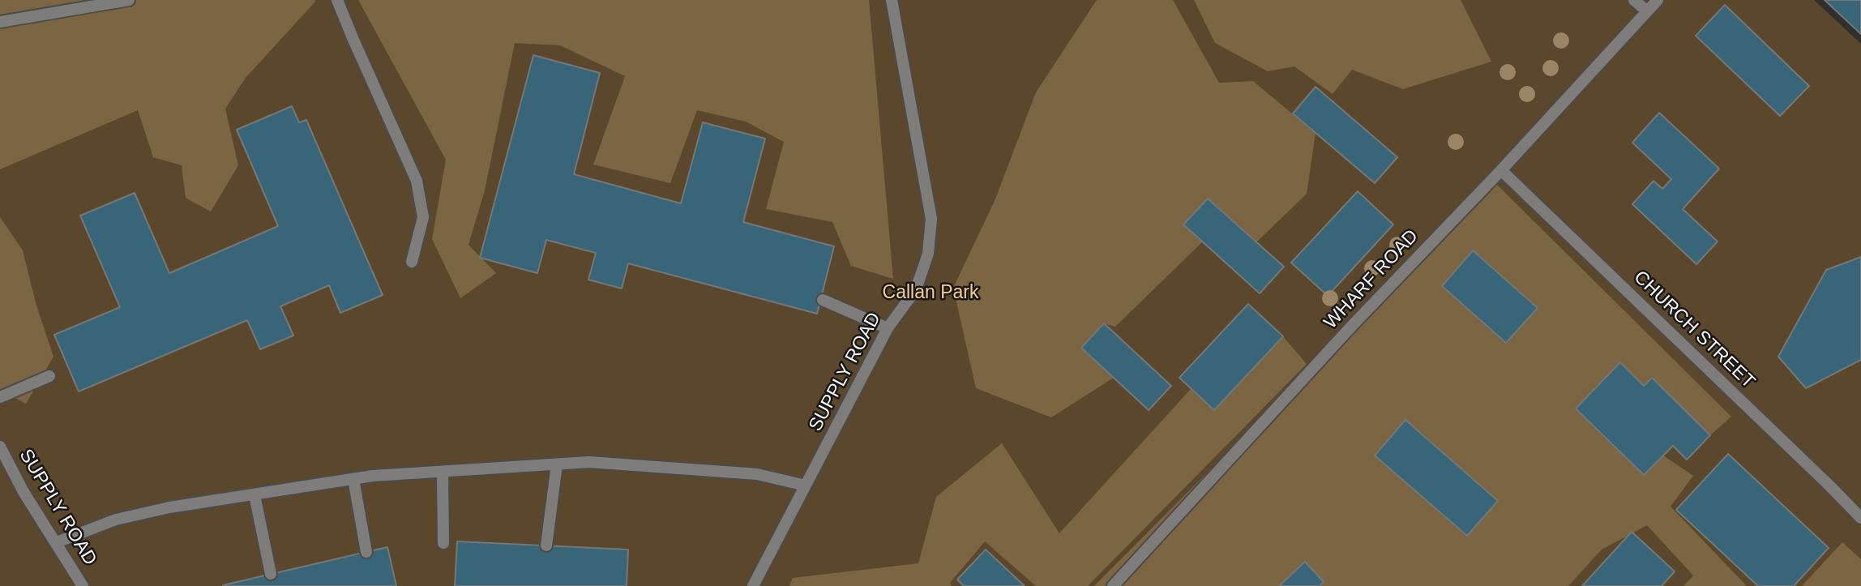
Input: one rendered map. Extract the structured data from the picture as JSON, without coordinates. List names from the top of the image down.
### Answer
{
  "streets": {
    "street": ["WHARF ROAD", "CHURCH STREET", "SUPPLY ROAD"]
  },
  "crossings": [
    ["WHARF ROAD", "CHURCH STREET"]
  ],
  "parks": ["Callan Park"]
}
